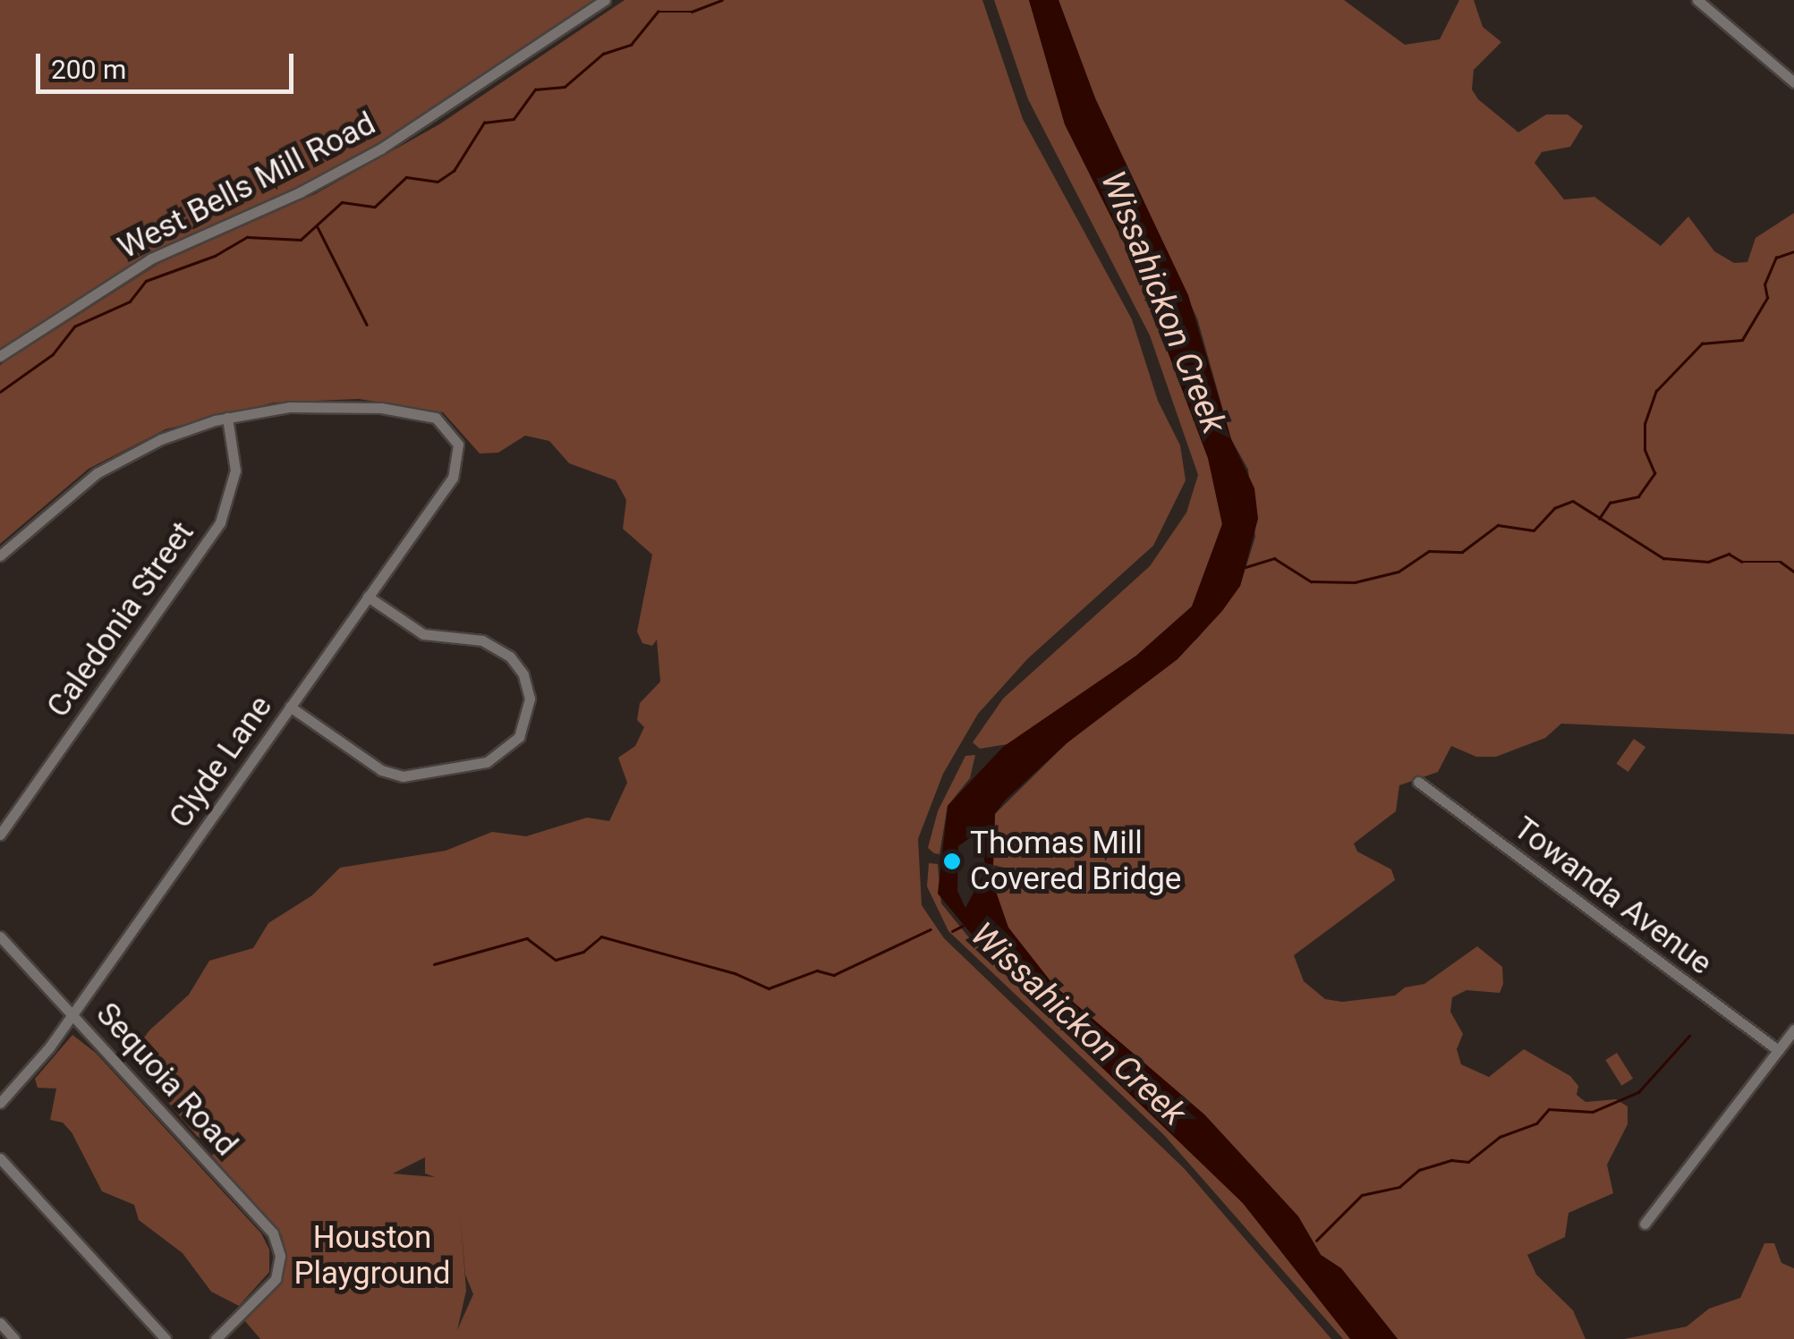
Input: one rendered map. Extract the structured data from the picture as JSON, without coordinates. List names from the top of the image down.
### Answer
{
  "streets": {
    "street": [
      "West Bells Mill Road",
      "Caledonia Street",
      "Clyde Lane",
      "Towanda Avenue",
      "Sequoia Road"
    ]
  },
  "crossings": [
    ["Caledonia Street", "Clyde Lane"],
    ["Clyde Lane", "Sequoia Road"]
  ],
  "water": ["Wissahickon Creek"],
  "parks": ["Houston Playground"],
  "places": ["Thomas Mill Covered Bridge"],
  "scale_bar": "200 m"
}
